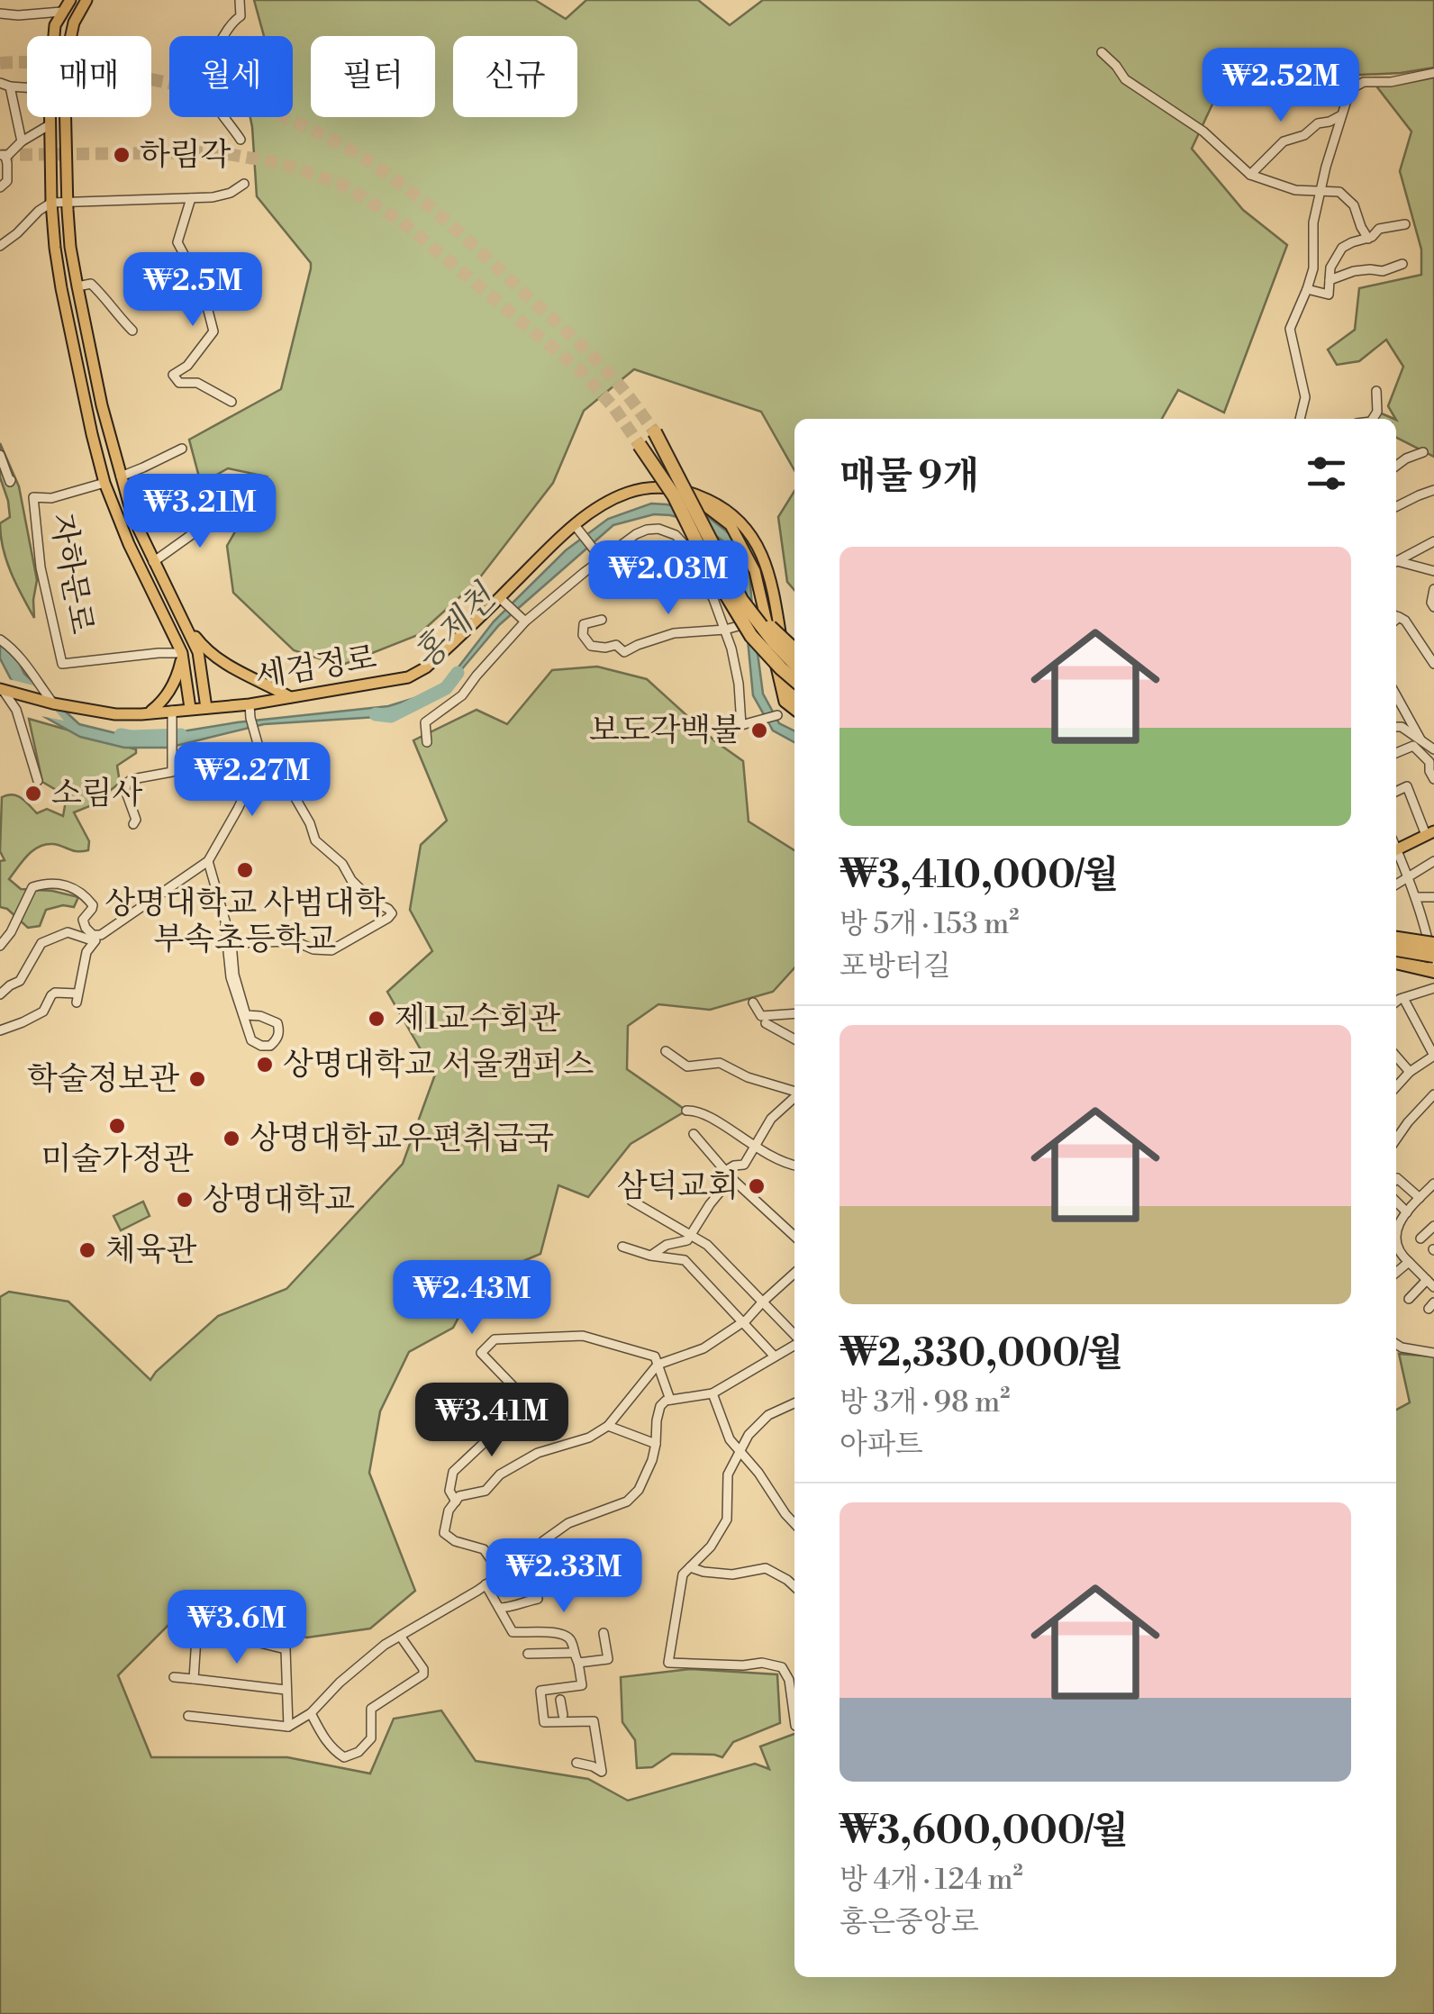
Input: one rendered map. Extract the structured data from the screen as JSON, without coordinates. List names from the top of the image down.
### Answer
{
  "streets": {
    "main road": ["자하문로", "세검정로"]
  },
  "crossings": [
    ["자하문로", "세검정로"]
  ],
  "water": ["홍제천"],
  "places": [
    "하림각",
    "보도각백불",
    "소림사",
    "상명대학교 사범대학 부속초등학교",
    "제1교수회관",
    "상명대학교 서울캠퍼스",
    "학술정보관",
    "미술가정관",
    "상명대학교우편취급국",
    "삼덕교회",
    "상명대학교",
    "체육관"
  ],
  "page": {
    "chip": [
      "매매",
      "월세",
      "필터",
      "신규"
    ],
    "price": [
      "₩2.52M",
      "₩2.5M",
      "₩3.21M",
      "₩2.03M",
      "₩2.27M",
      "₩2.43M",
      "₩3.41M",
      "₩2.33M",
      "₩3.6M"
    ],
    "heading": "매물 9개",
    "list": [
      {
        "name": "₩3,410,000/월",
        "note": "방 5개 · 153 m² · 포방터길"
      },
      {
        "name": "₩2,330,000/월",
        "note": "방 3개 · 98 m² · 아파트"
      },
      {
        "name": "₩3,600,000/월",
        "note": "방 4개 · 124 m² · 홍은중앙로"
      }
    ]
  }
}
